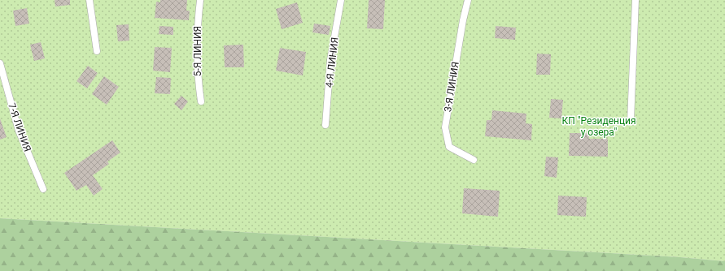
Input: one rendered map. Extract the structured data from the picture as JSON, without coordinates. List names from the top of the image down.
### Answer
{
  "streets": {
    "lane": [
      "5-Я ЛИНИЯ",
      "4-Я ЛИНИЯ",
      "3-Я ЛИНИЯ",
      "7-Я ЛИНИЯ"
    ]
  },
  "parks": ["КП \"Резиденция у озера\""]
}
